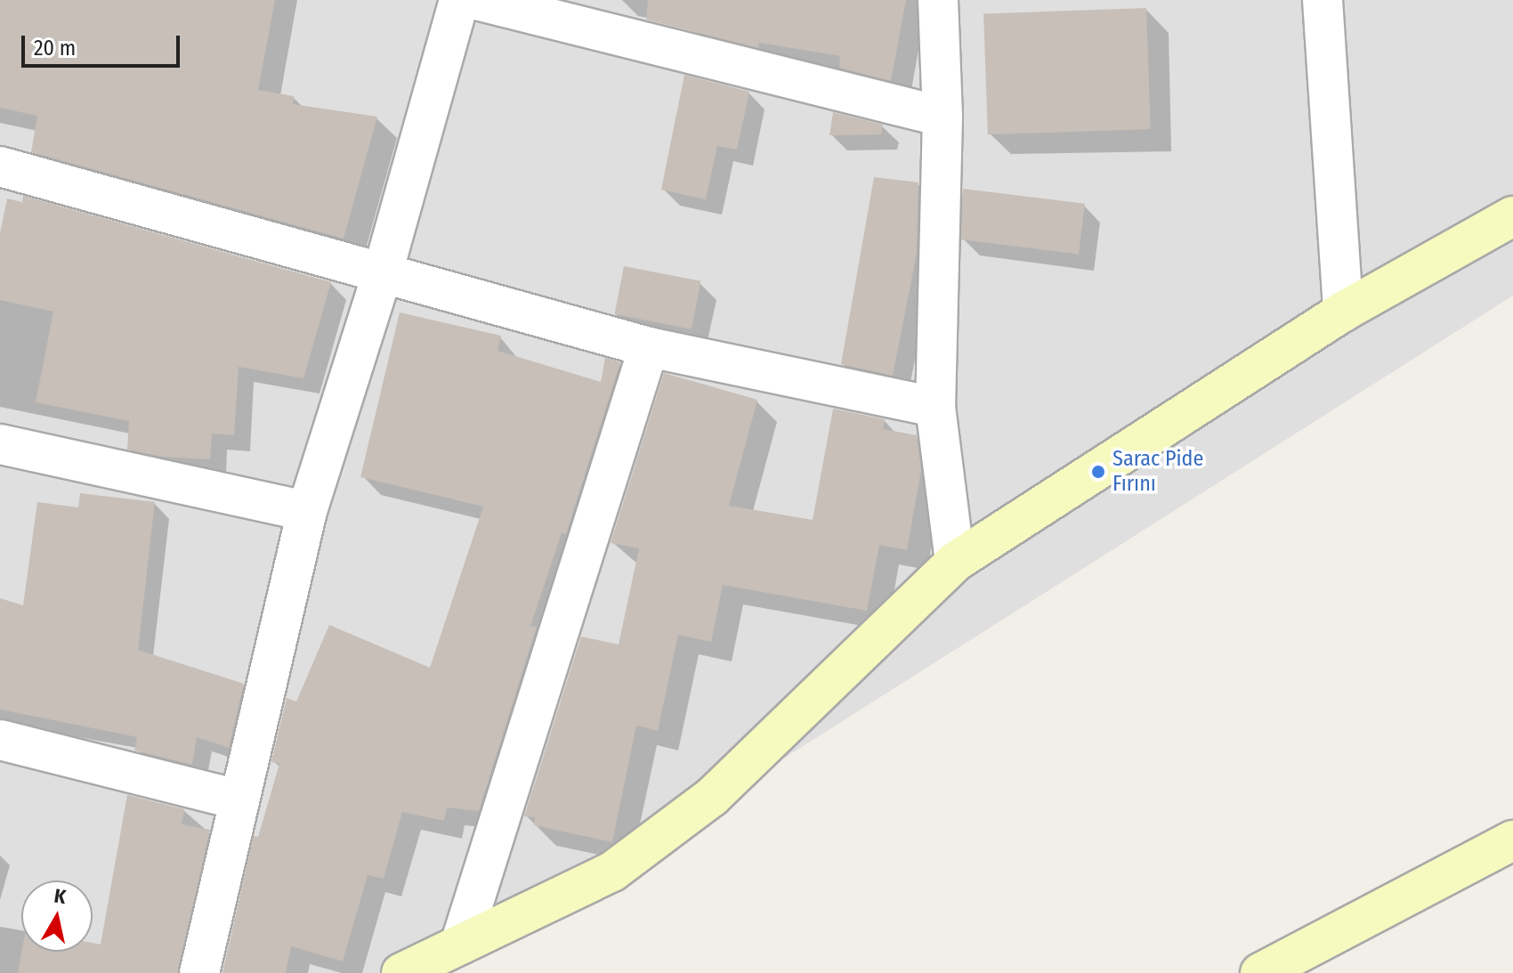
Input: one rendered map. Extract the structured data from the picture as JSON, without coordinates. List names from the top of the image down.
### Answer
{
  "places": ["Sarac Pide Fırını"],
  "scale_bar": "20 m",
  "north": "top"
}
